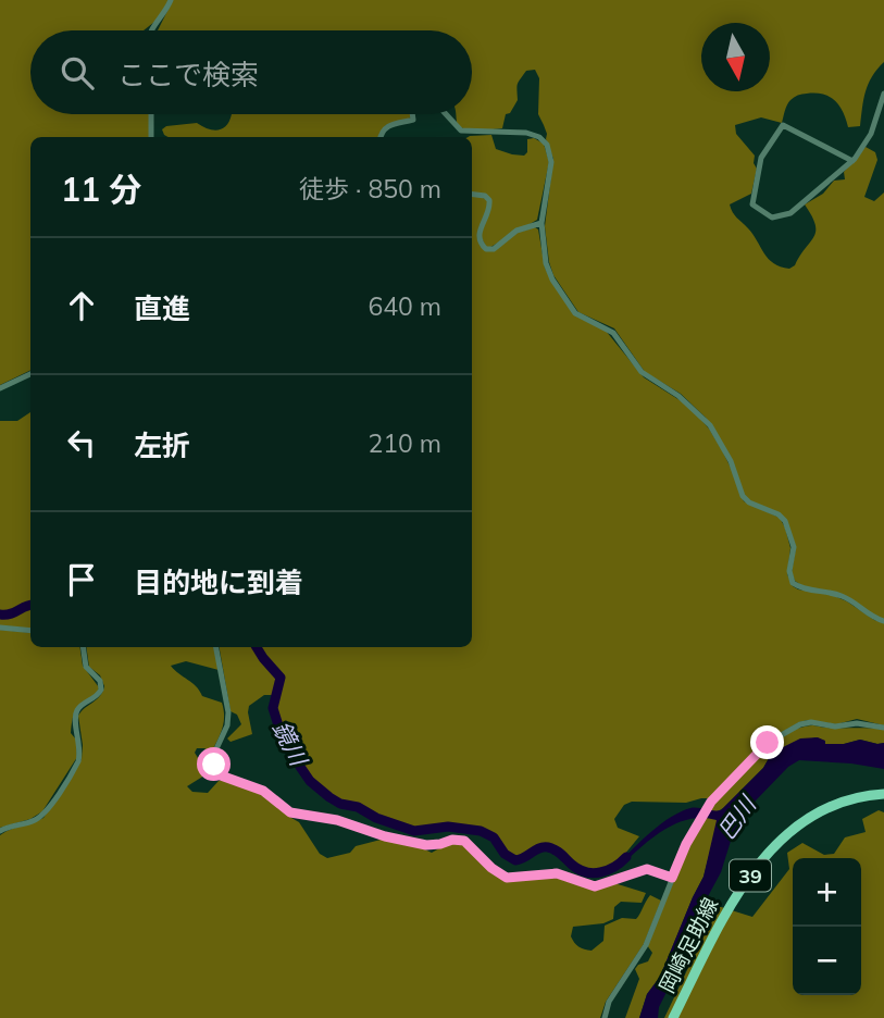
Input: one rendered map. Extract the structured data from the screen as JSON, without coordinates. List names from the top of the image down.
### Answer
{
  "streets": {
    "main road": ["39", "岡崎足助線"]
  },
  "water": ["鏡川", "巴川"],
  "north": "bottom",
  "page": {
    "search": "ここで検索",
    "heading": ["11 分", "徒歩 · 850 m"],
    "list": [
      ["直進", "640 m"],
      ["左折", "210 m"],
      "目的地に到着"
    ],
    "map_buttons": ["+", "−"]
  }
}
